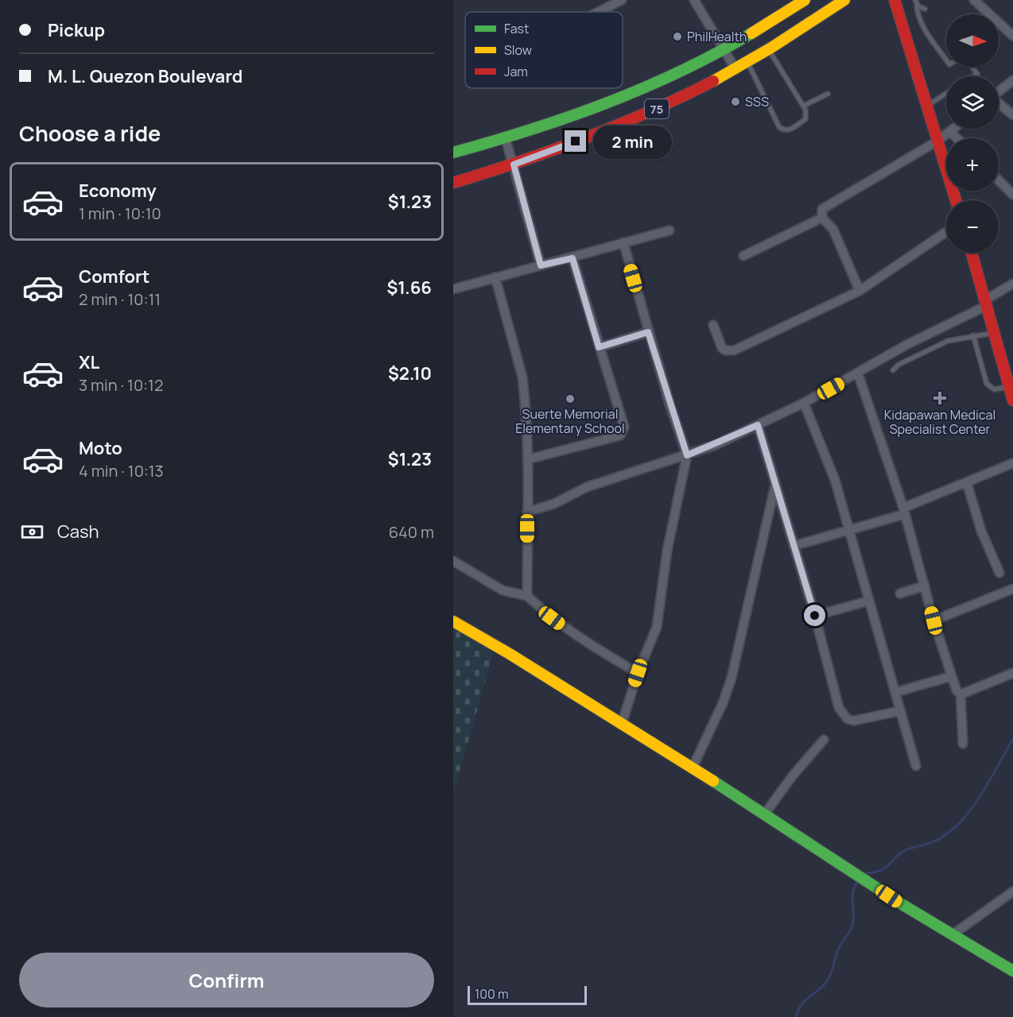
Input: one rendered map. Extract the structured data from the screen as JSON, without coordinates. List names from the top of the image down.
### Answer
{
  "streets": {
    "main road": ["75"]
  },
  "places": {
    "other": ["PhilHealth", "SSS", "Suerte Memorial Elementary School"],
    "health": ["Kidapawan Medical Specialist Center"]
  },
  "legend": ["Fast", "Slow", "Jam"],
  "scale_bar": "100 m",
  "north": "right",
  "page": {
    "banner": ["Pickup", "M. L. Quezon Boulevard"],
    "map_buttons": ["+", "−"],
    "heading": "Choose a ride",
    "bubble": "2 min",
    "list": [
      {
        "name": "Economy",
        "note": "1 min · 10:10",
        "value": "$1.23"
      },
      {
        "name": "Comfort",
        "note": "2 min · 10:11",
        "value": "$1.66"
      },
      {
        "name": "XL",
        "note": "3 min · 10:12",
        "value": "$2.10"
      },
      {
        "name": "Moto",
        "note": "4 min · 10:13",
        "value": "$1.23"
      }
    ],
    "pay": ["Cash", "640 m"],
    "buttons": "Confirm",
    "scale": "100 m"
  }
}
